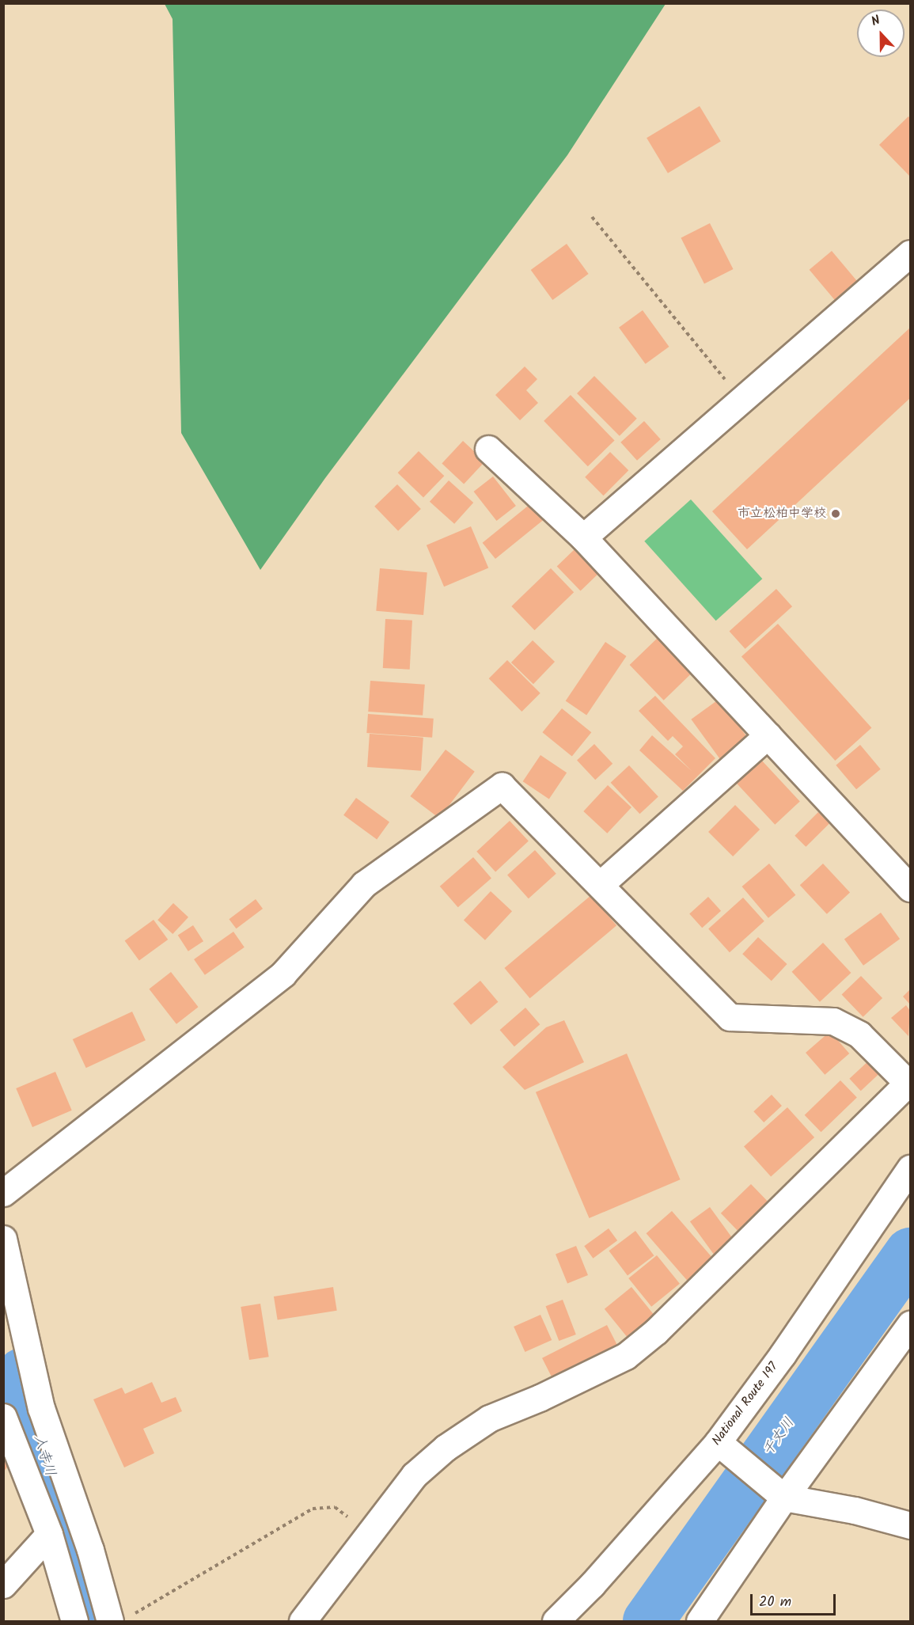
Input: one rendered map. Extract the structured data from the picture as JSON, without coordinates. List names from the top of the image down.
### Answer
{
  "streets": {
    "main road": ["National Route 197"]
  },
  "water": ["千丈川", "入寺川"],
  "places": ["市立松柏中学校"],
  "scale_bar": "20 m",
  "north": "top"
}
